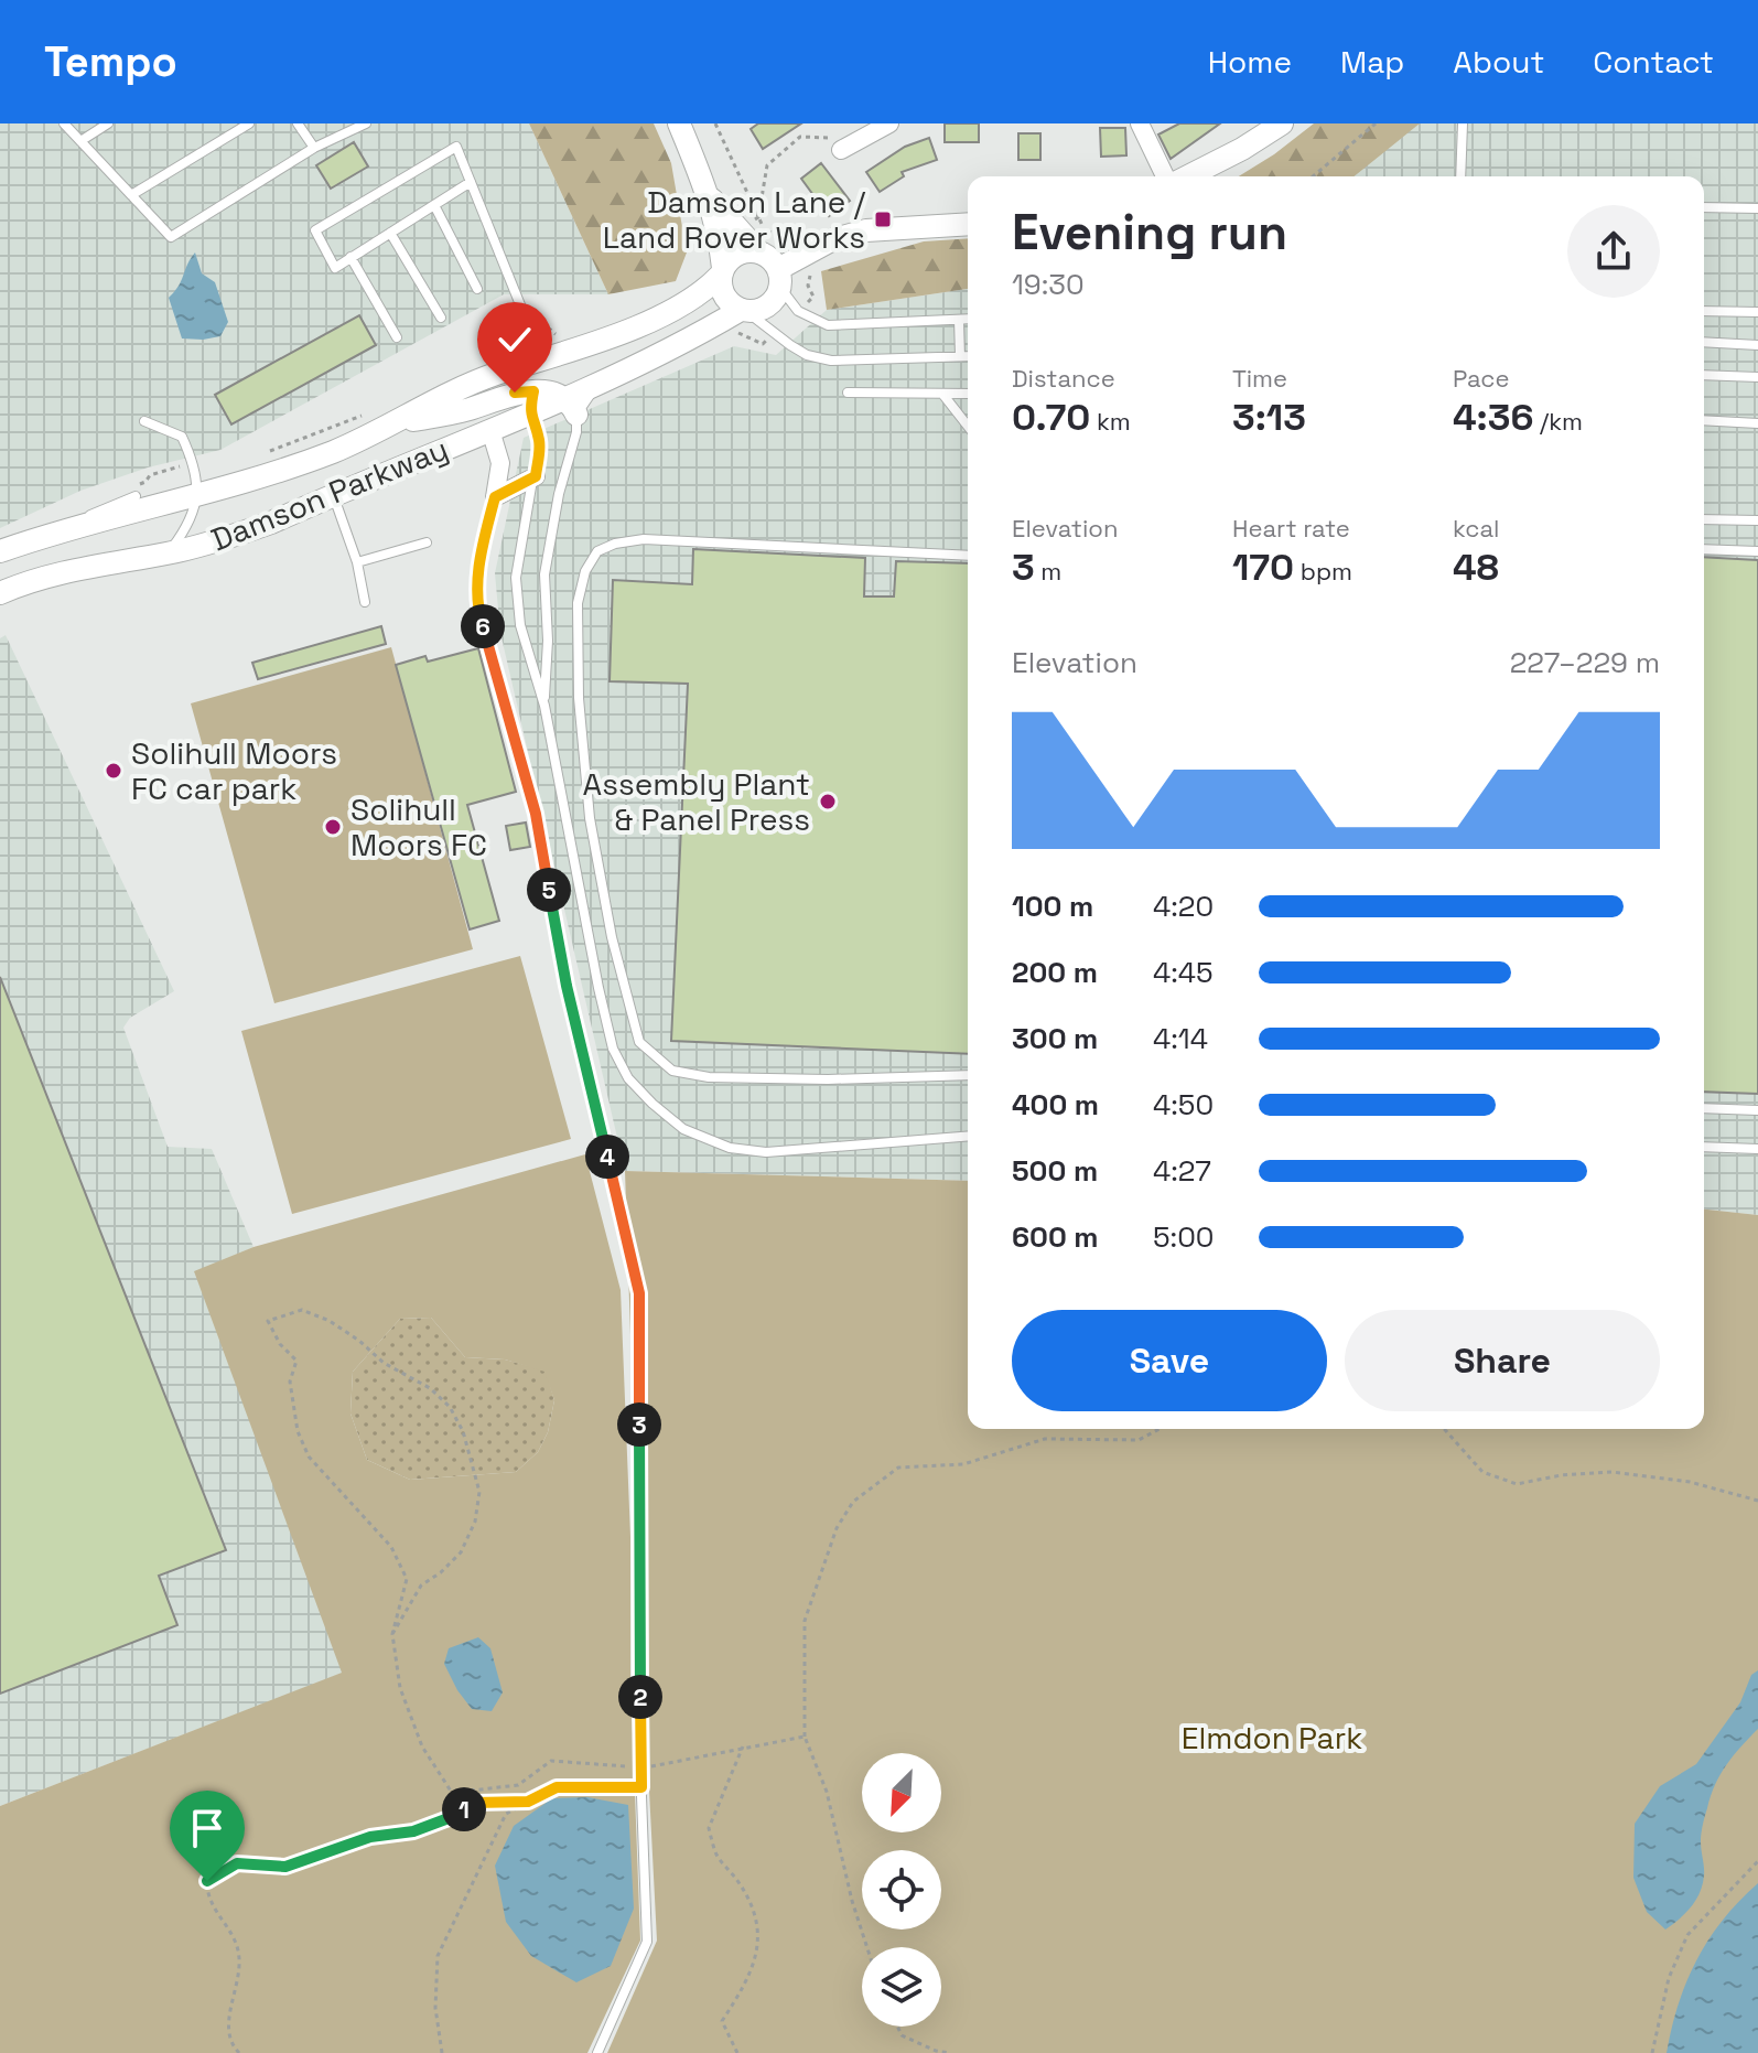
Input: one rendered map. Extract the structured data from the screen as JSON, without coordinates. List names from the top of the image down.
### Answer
{
  "streets": {
    "street": ["Damson Parkway"]
  },
  "parks": ["Elmdon Park"],
  "places": {
    "transit": ["Damson Lane / Land Rover Works"],
    "other": ["Solihull Moors FC car park", "Assembly Plant & Panel Press", "Solihull Moors FC"]
  },
  "north": "bottom left",
  "page": {
    "header": "Tempo",
    "nav": [
      "Home",
      "Map",
      "About",
      "Contact"
    ],
    "heading": ["Evening run", "19:30"],
    "stats": [
      ["Distance", "0.70 km"],
      ["Time", "3:13"],
      ["Pace", "4:36 /km"],
      ["Elevation", "3 m"],
      ["Heart rate", "170 bpm"],
      ["kcal", "48"]
    ],
    "pins": [
      "6",
      "5",
      "4",
      "3",
      "2",
      "1"
    ],
    "chart": ["Elevation", "227–229 m"],
    "list": [
      {
        "name": "100 m",
        "note": "4:20"
      },
      {
        "name": "200 m",
        "note": "4:45"
      },
      {
        "name": "300 m",
        "note": "4:14"
      },
      {
        "name": "400 m",
        "note": "4:50"
      },
      {
        "name": "500 m",
        "note": "4:27"
      },
      {
        "name": "600 m",
        "note": "5:00"
      }
    ],
    "buttons": ["Save", "Share"]
  }
}
